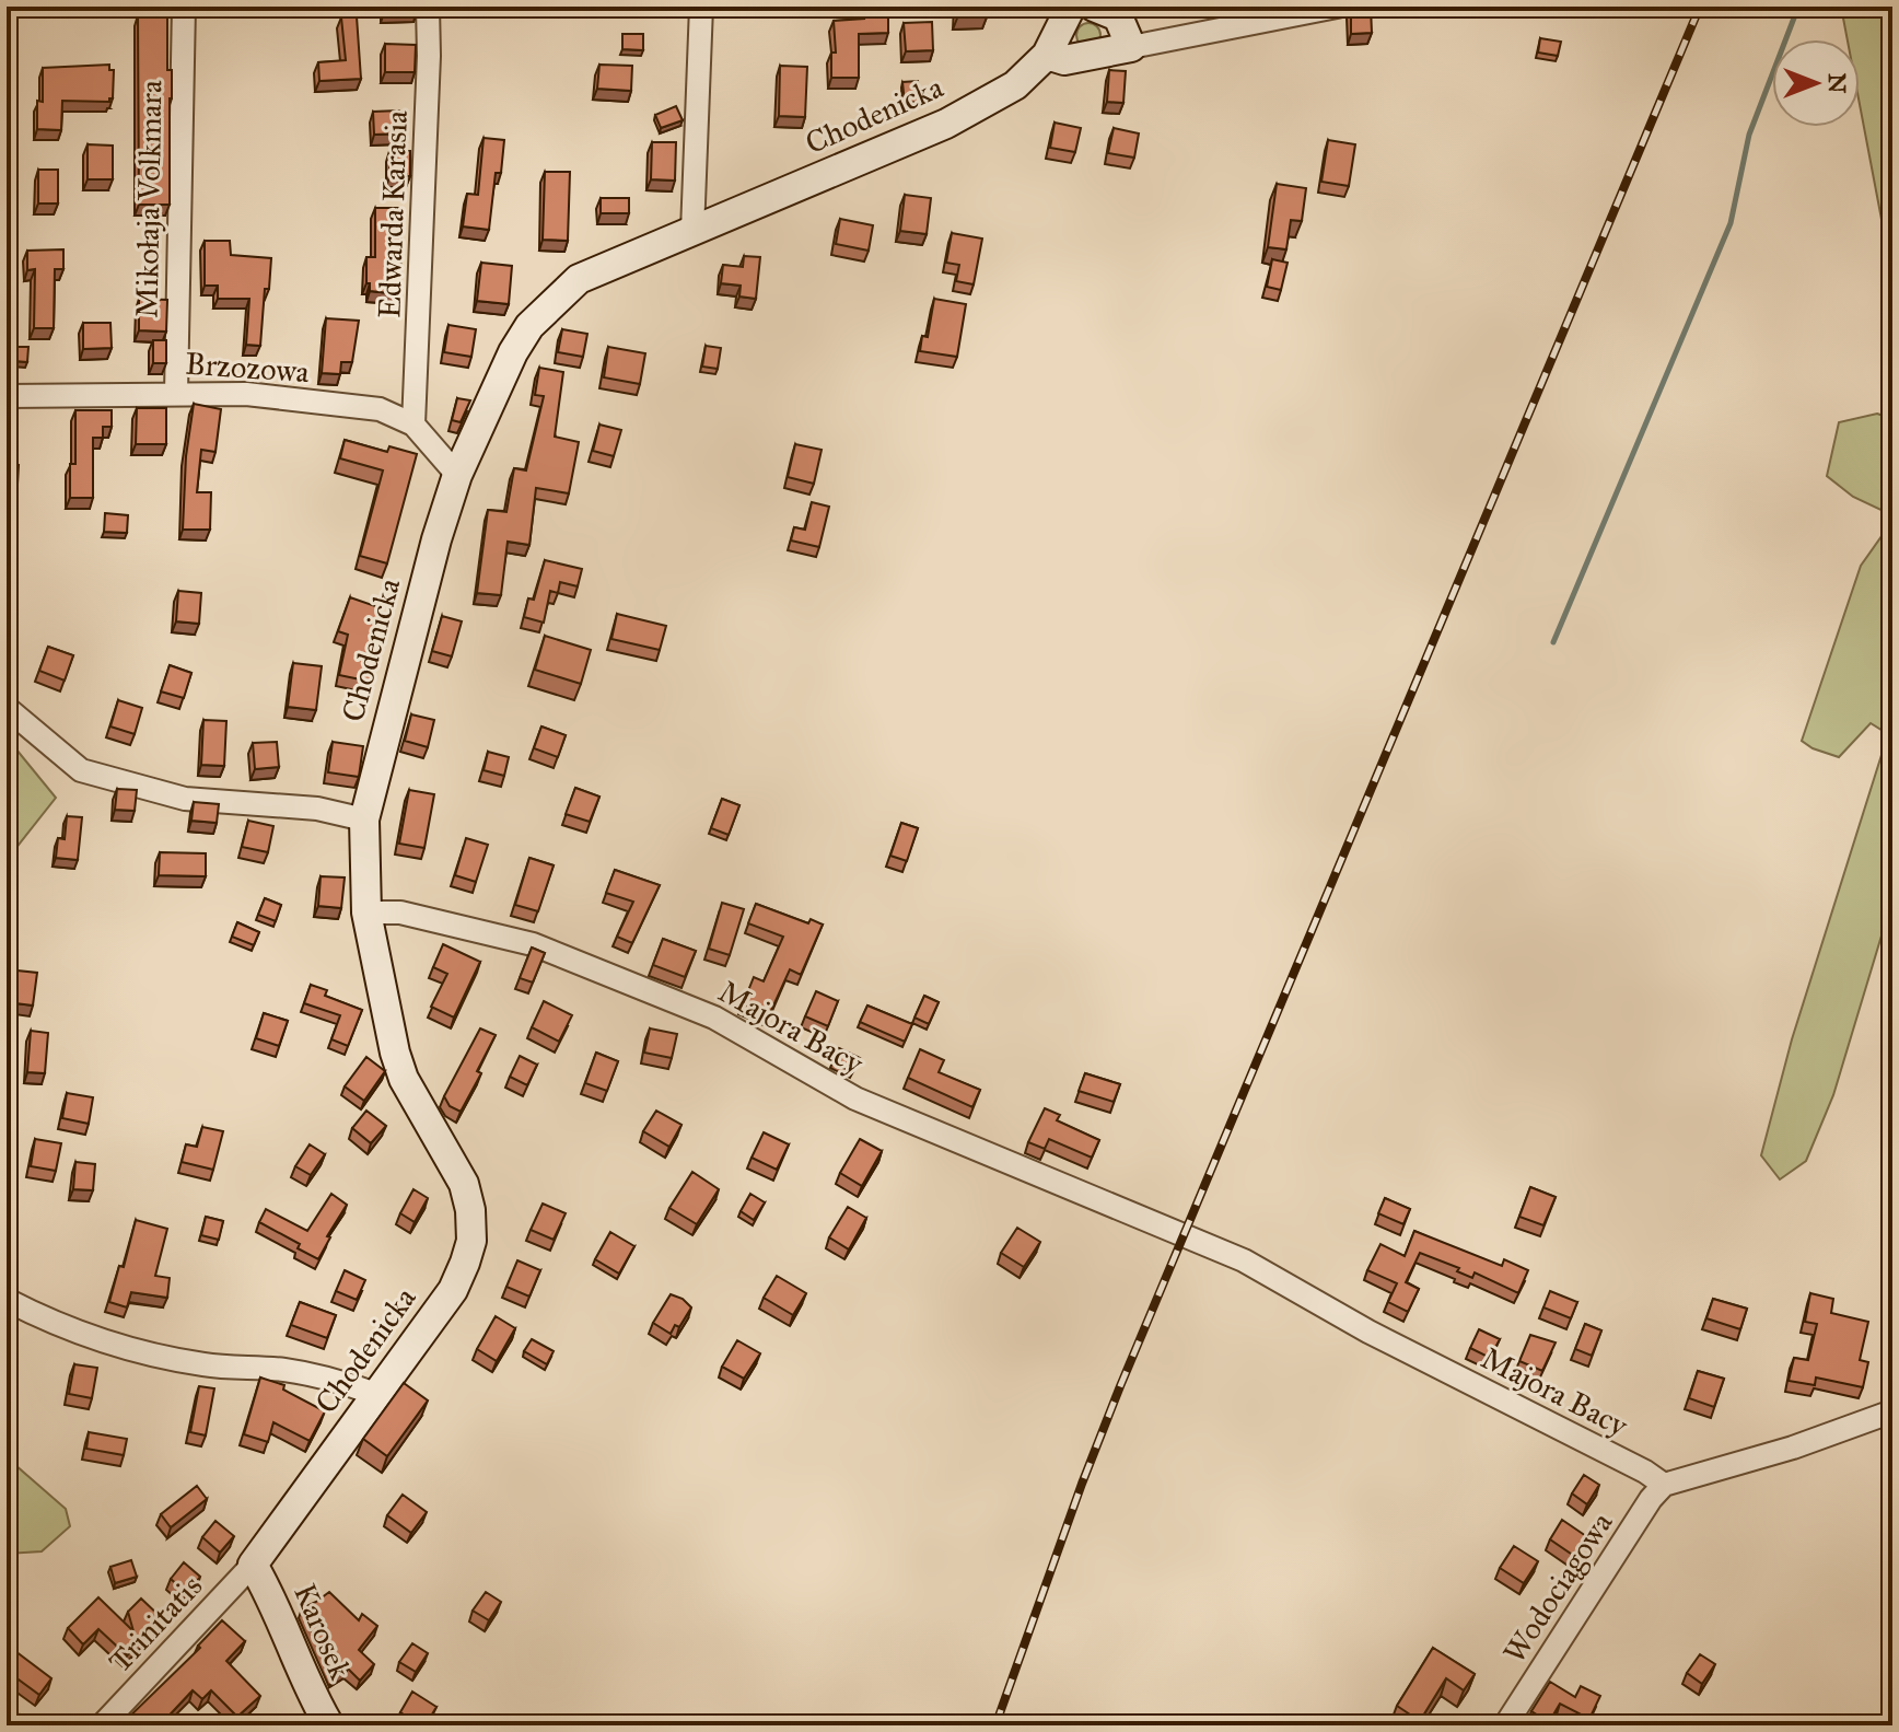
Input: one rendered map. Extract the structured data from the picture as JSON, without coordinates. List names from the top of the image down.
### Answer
{
  "streets": {
    "street": [
      "Chodenicka",
      "Mikołaja Volkmara",
      "Edwarda Karasia",
      "Brzozowa",
      "Majora Bacy",
      "Wodociągowa",
      "Trinitatis",
      "Karosek"
    ]
  },
  "crossings": [
    ["Chodenicka", "Brzozowa"],
    ["Chodenicka", "Majora Bacy"],
    ["Chodenicka", "Trinitatis"],
    ["Chodenicka", "Karosek"],
    ["Mikołaja Volkmara", "Brzozowa"],
    ["Edwarda Karasia", "Brzozowa"],
    ["Majora Bacy", "Wodociągowa"],
    ["Trinitatis", "Karosek"]
  ],
  "north": "right"
}
